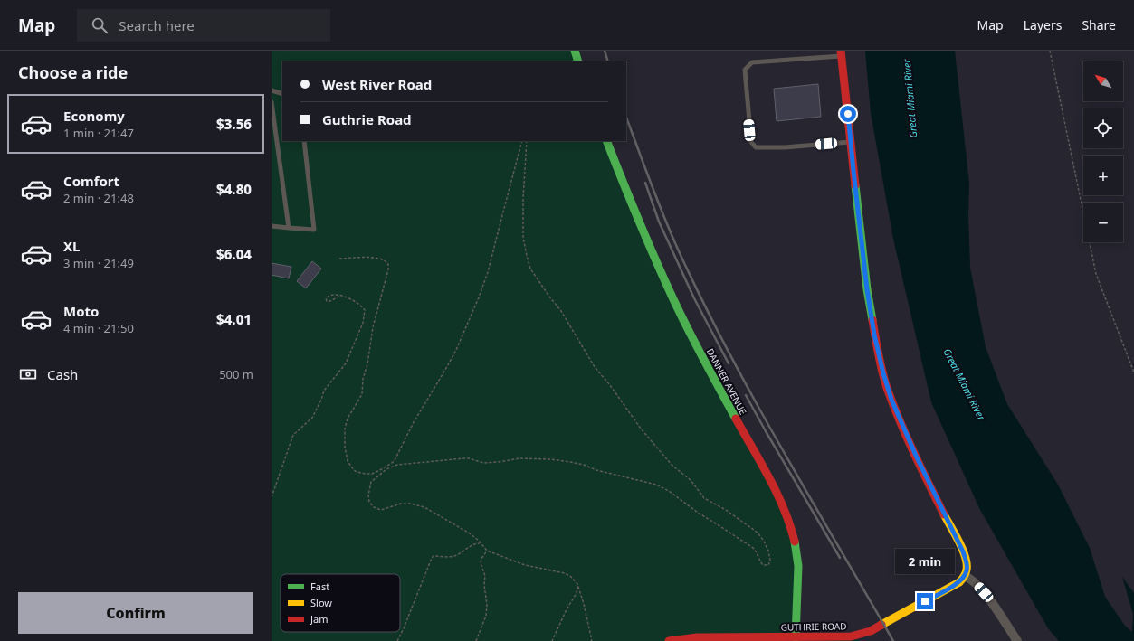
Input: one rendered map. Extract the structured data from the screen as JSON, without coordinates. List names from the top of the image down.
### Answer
{
  "streets": {
    "street": ["DANNER AVENUE", "GUTHRIE ROAD"]
  },
  "crossings": [
    ["DANNER AVENUE", "GUTHRIE ROAD"]
  ],
  "water": ["Great Miami River"],
  "legend": ["Fast", "Slow", "Jam"],
  "north": "top left",
  "page": {
    "header": "Map",
    "search": "Search here",
    "nav": ["Map", "Layers", "Share"],
    "heading": "Choose a ride",
    "map_buttons": ["+", "−"],
    "banner": ["West River Road", "Guthrie Road"],
    "list": [
      {
        "name": "Economy",
        "note": "1 min · 21:47",
        "value": "$3.56"
      },
      {
        "name": "Comfort",
        "note": "2 min · 21:48",
        "value": "$4.80"
      },
      {
        "name": "XL",
        "note": "3 min · 21:49",
        "value": "$6.04"
      },
      {
        "name": "Moto",
        "note": "4 min · 21:50",
        "value": "$4.01"
      }
    ],
    "pay": ["Cash", "500 m"],
    "bubble": "2 min",
    "buttons": "Confirm"
  }
}
